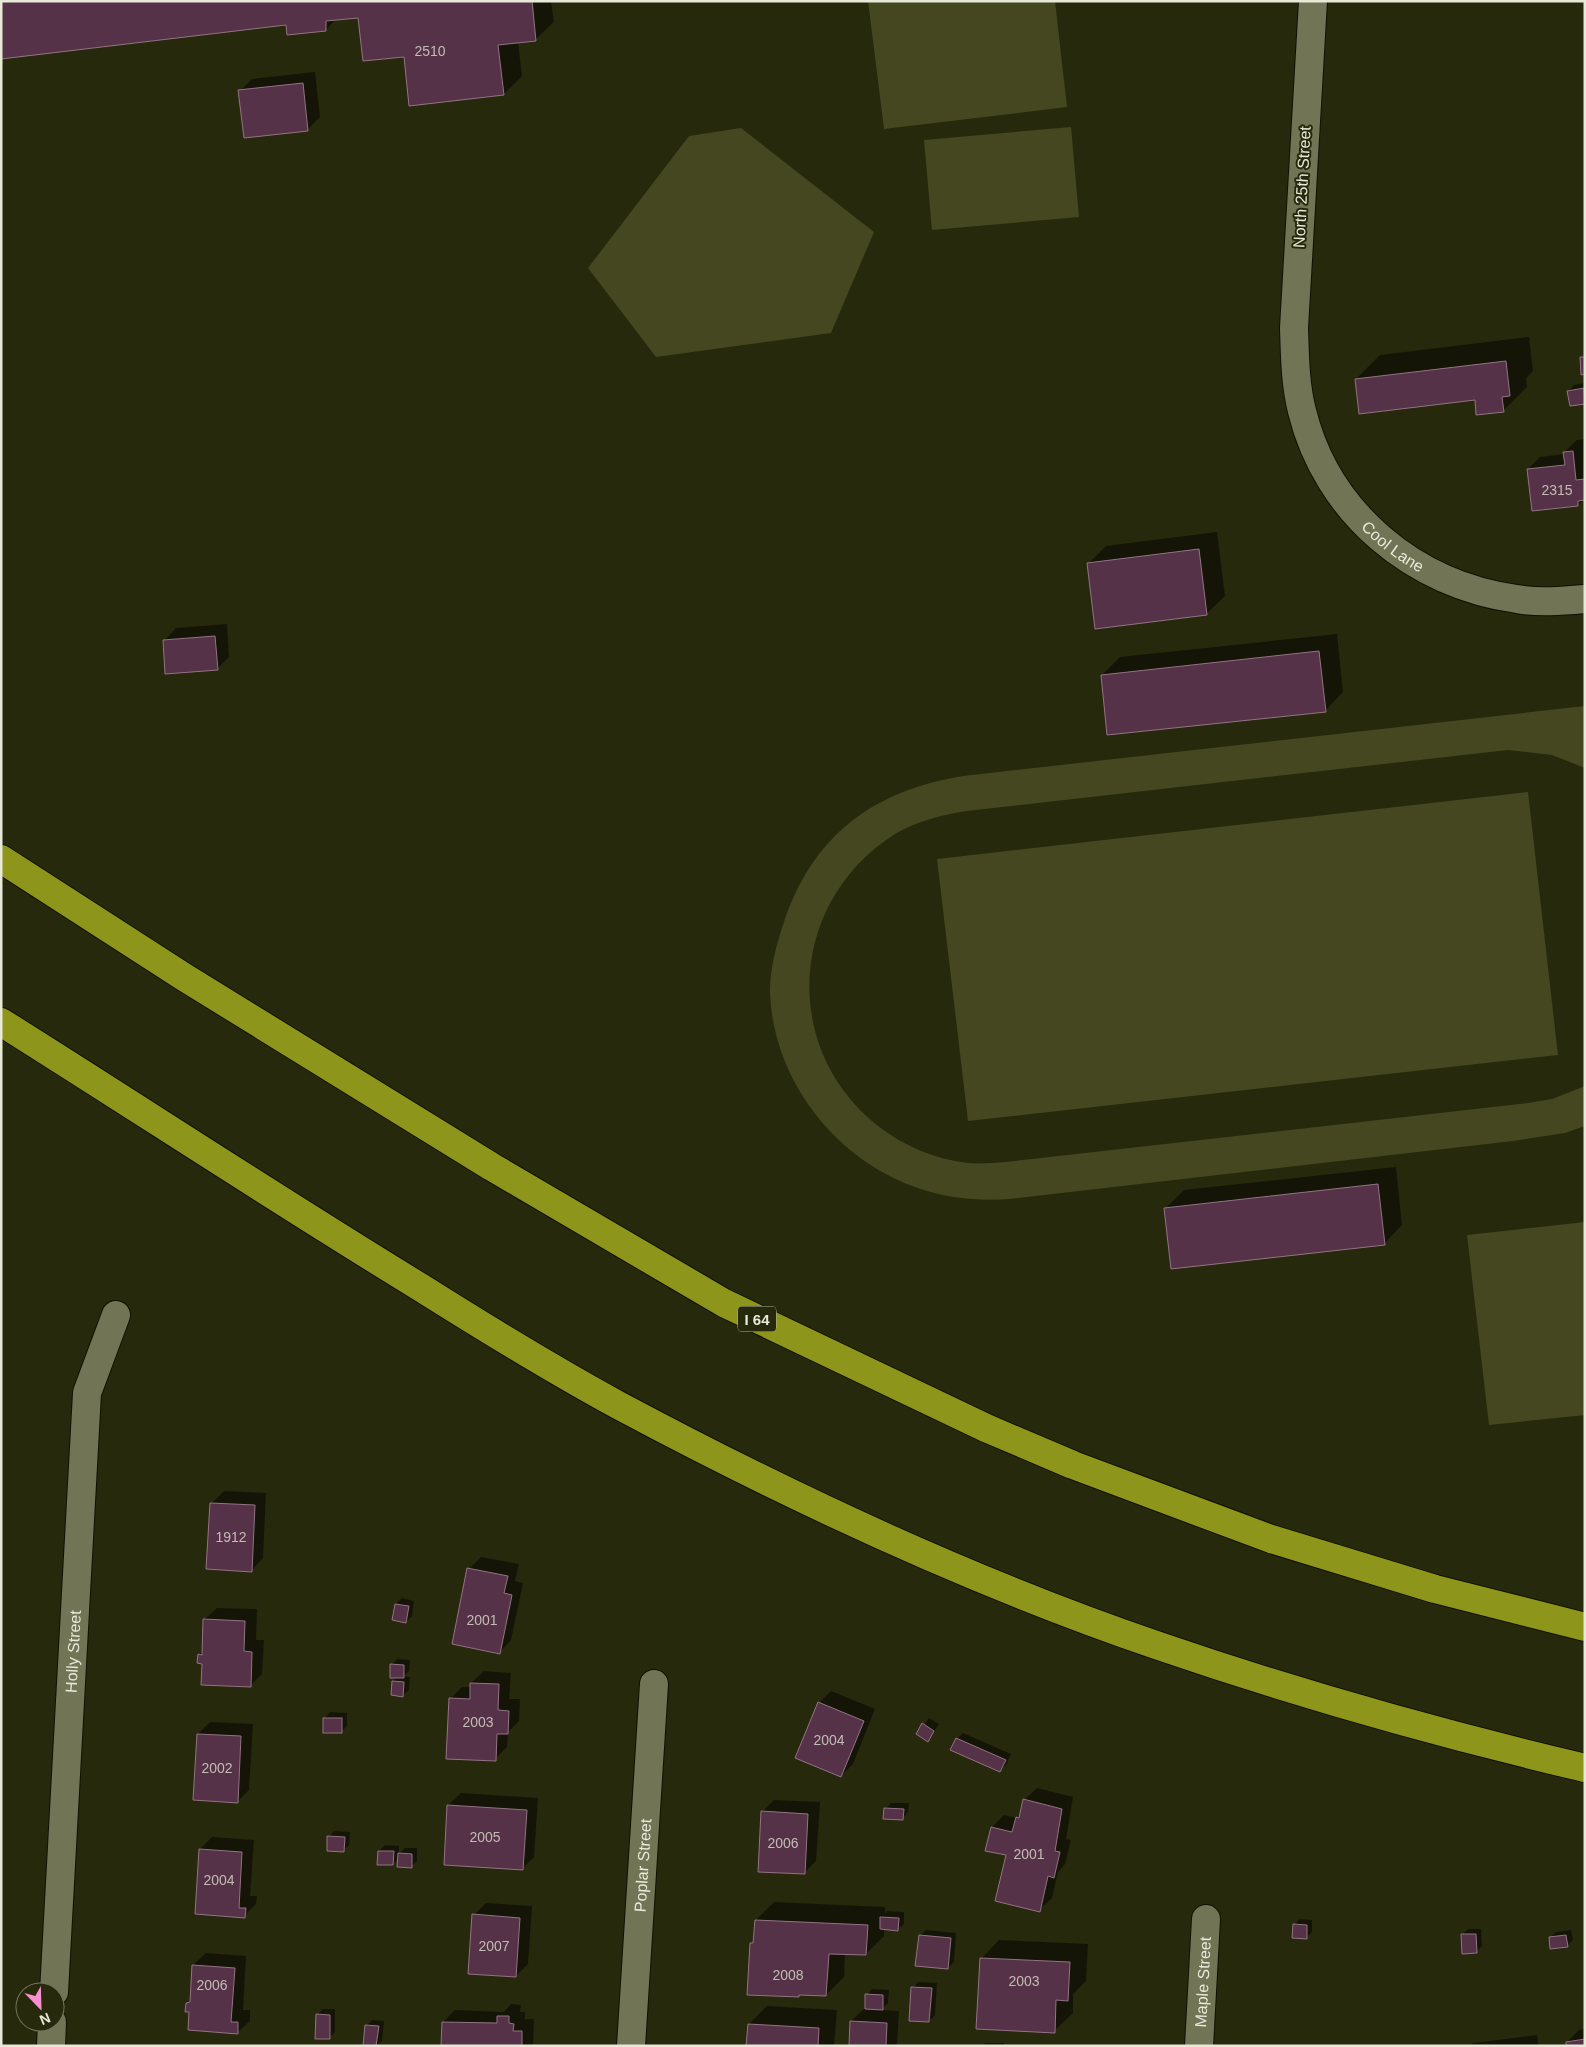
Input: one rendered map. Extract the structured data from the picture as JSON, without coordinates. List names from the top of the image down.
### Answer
{
  "streets": {
    "highway": ["I 64"],
    "street": [
      "North 25th Street",
      "Cool Lane",
      "Holly Street",
      "Poplar Street",
      "Maple Street"
    ]
  },
  "crossings": [
    ["North 25th Street", "Cool Lane"]
  ],
  "house_numbers": [
    "2510",
    "2315",
    "1912",
    "2001",
    "2003",
    "2004",
    "2002",
    "2005",
    "2006",
    "2001",
    "2004",
    "2007",
    "2008",
    "2003",
    "2006"
  ],
  "north": "bottom right"
}
